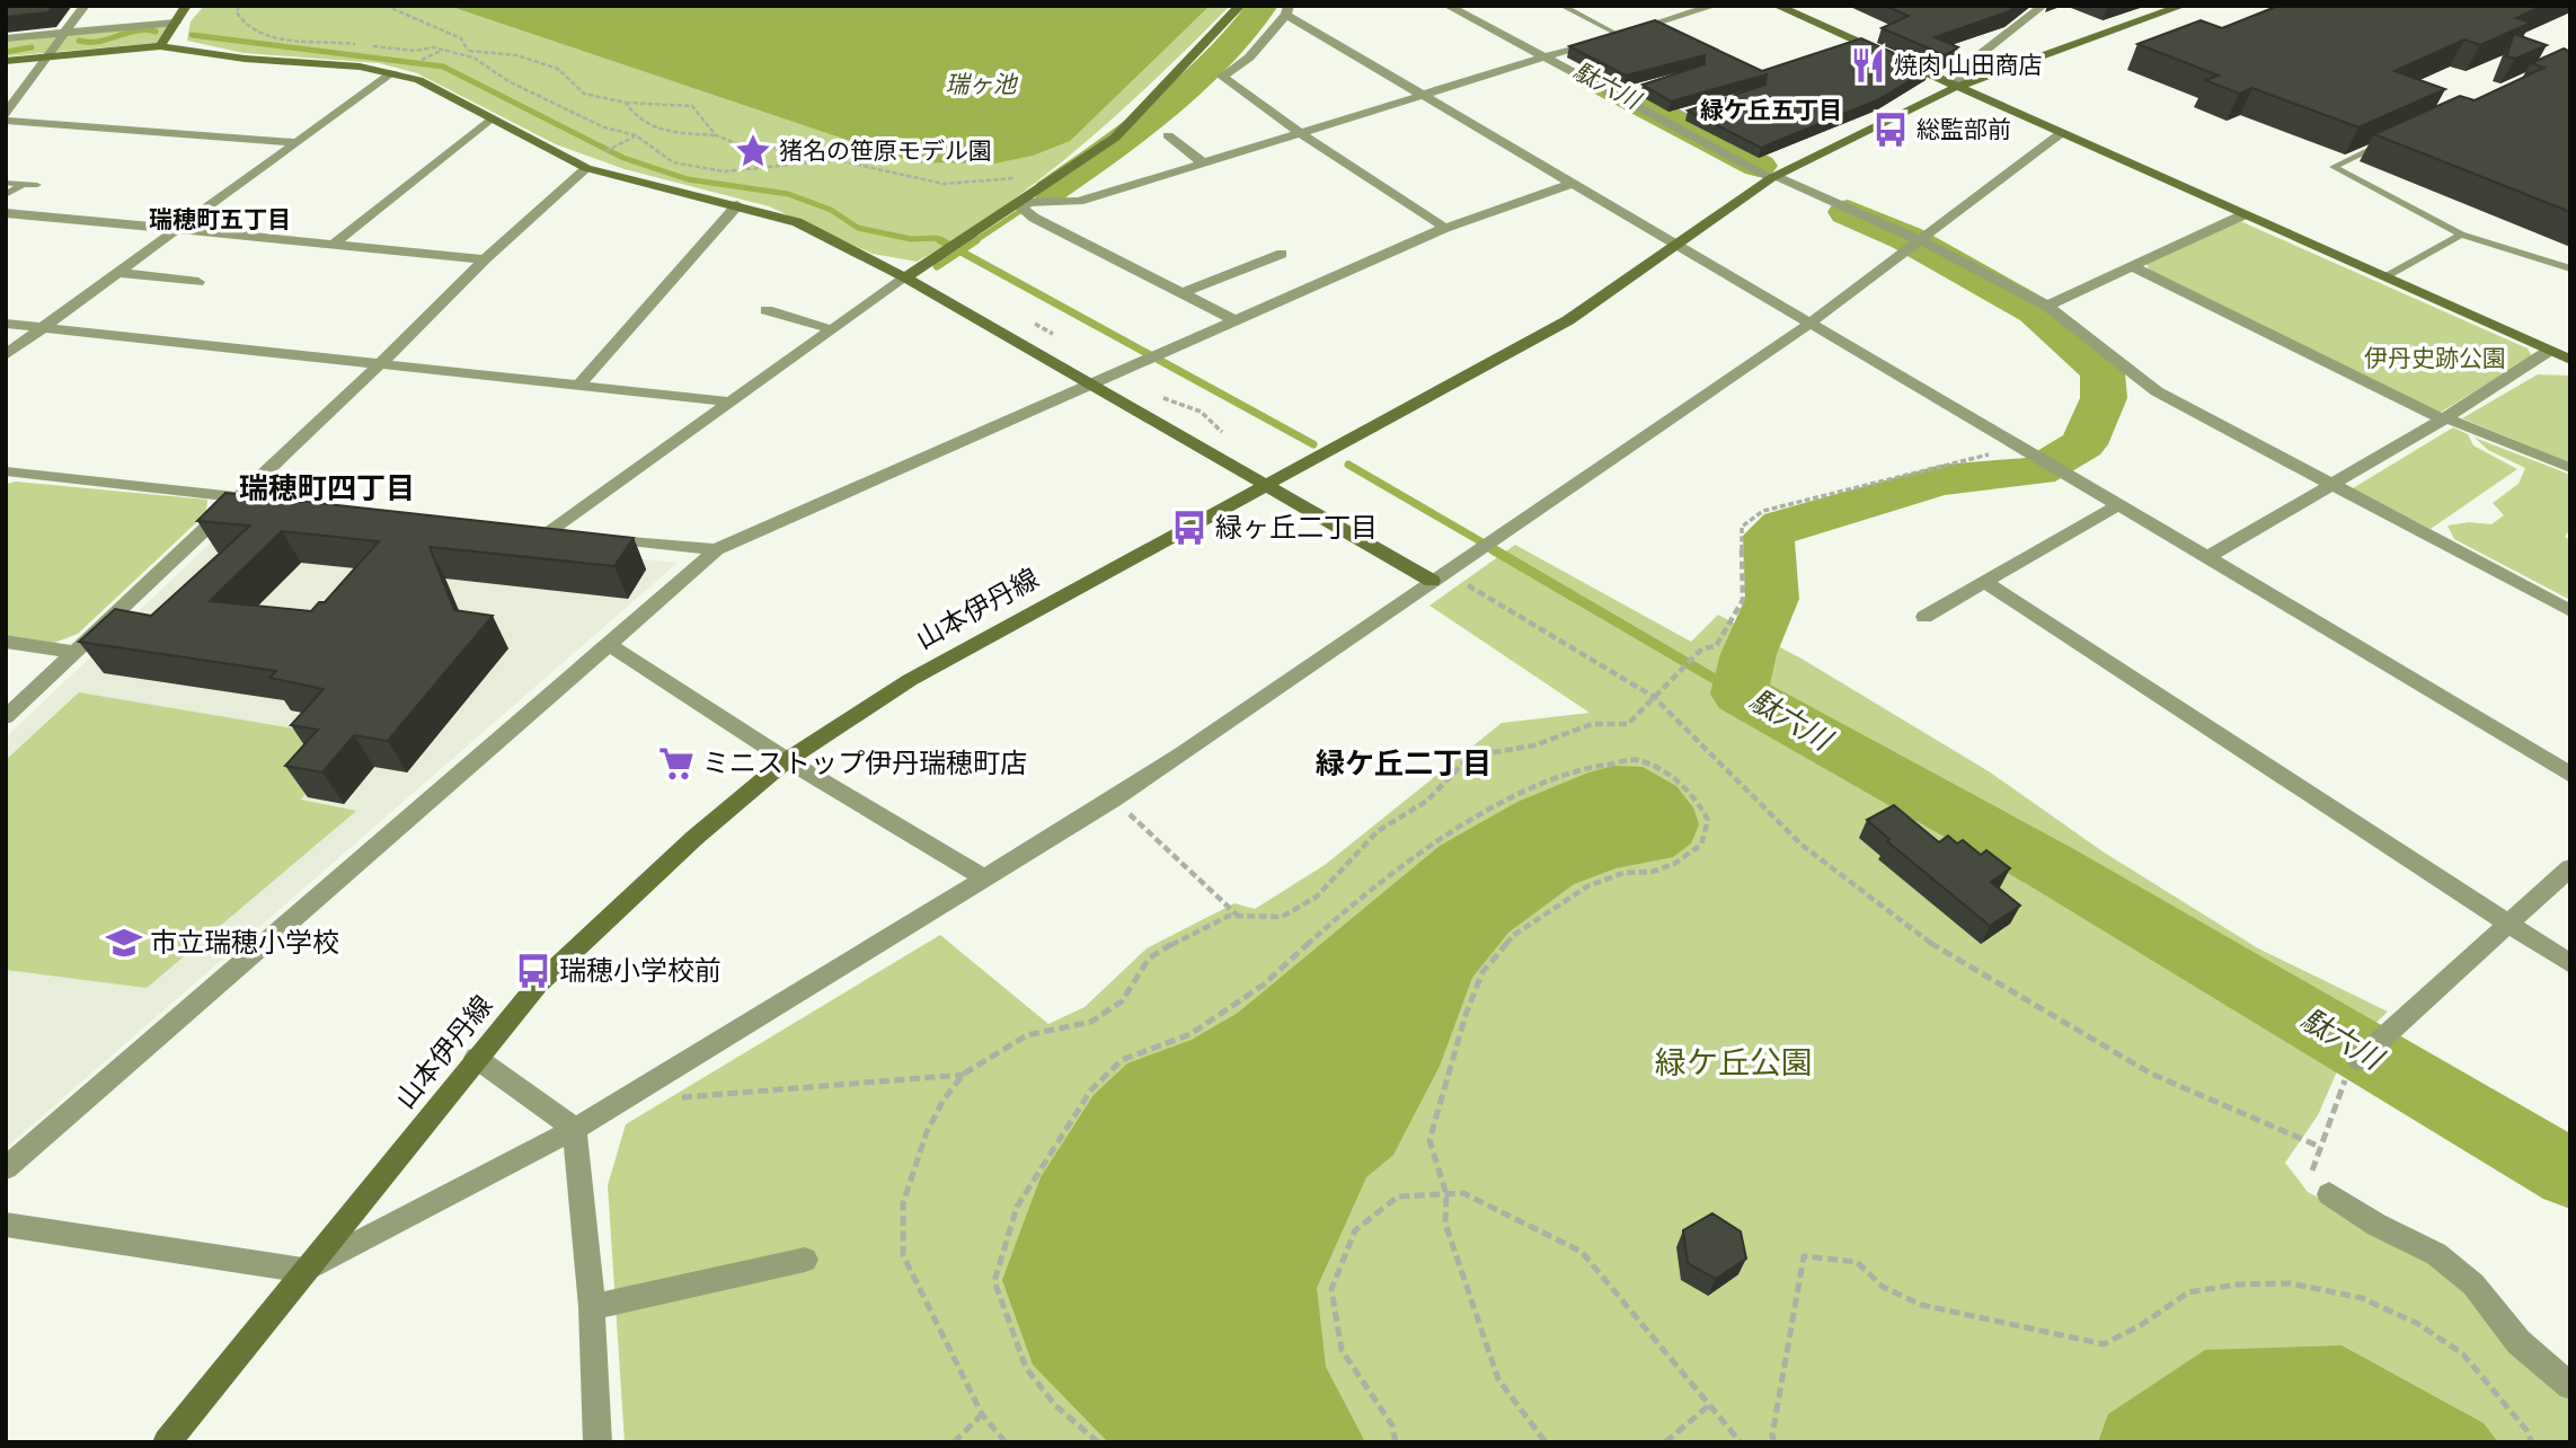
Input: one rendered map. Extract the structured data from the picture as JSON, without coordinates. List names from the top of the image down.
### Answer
{
  "streets": {
    "street": ["山本伊丹線"]
  },
  "districts": [
    "緑ケ丘五丁目",
    "瑞穂町五丁目",
    "瑞穂町四丁目",
    "緑ケ丘二丁目"
  ],
  "water": ["瑞ヶ池", "駄六川"],
  "parks": ["伊丹史跡公園", "緑ケ丘公園"],
  "places": {
    "restaurant": ["焼肉 山田商店"],
    "bus stop": ["総監部前", "緑ヶ丘二丁目", "瑞穂小学校前"],
    "place": ["猪名の笹原モデル園"],
    "supermarket": ["ミニストップ伊丹瑞穂町店"],
    "school or university": ["市立瑞穂小学校"]
  }
}
